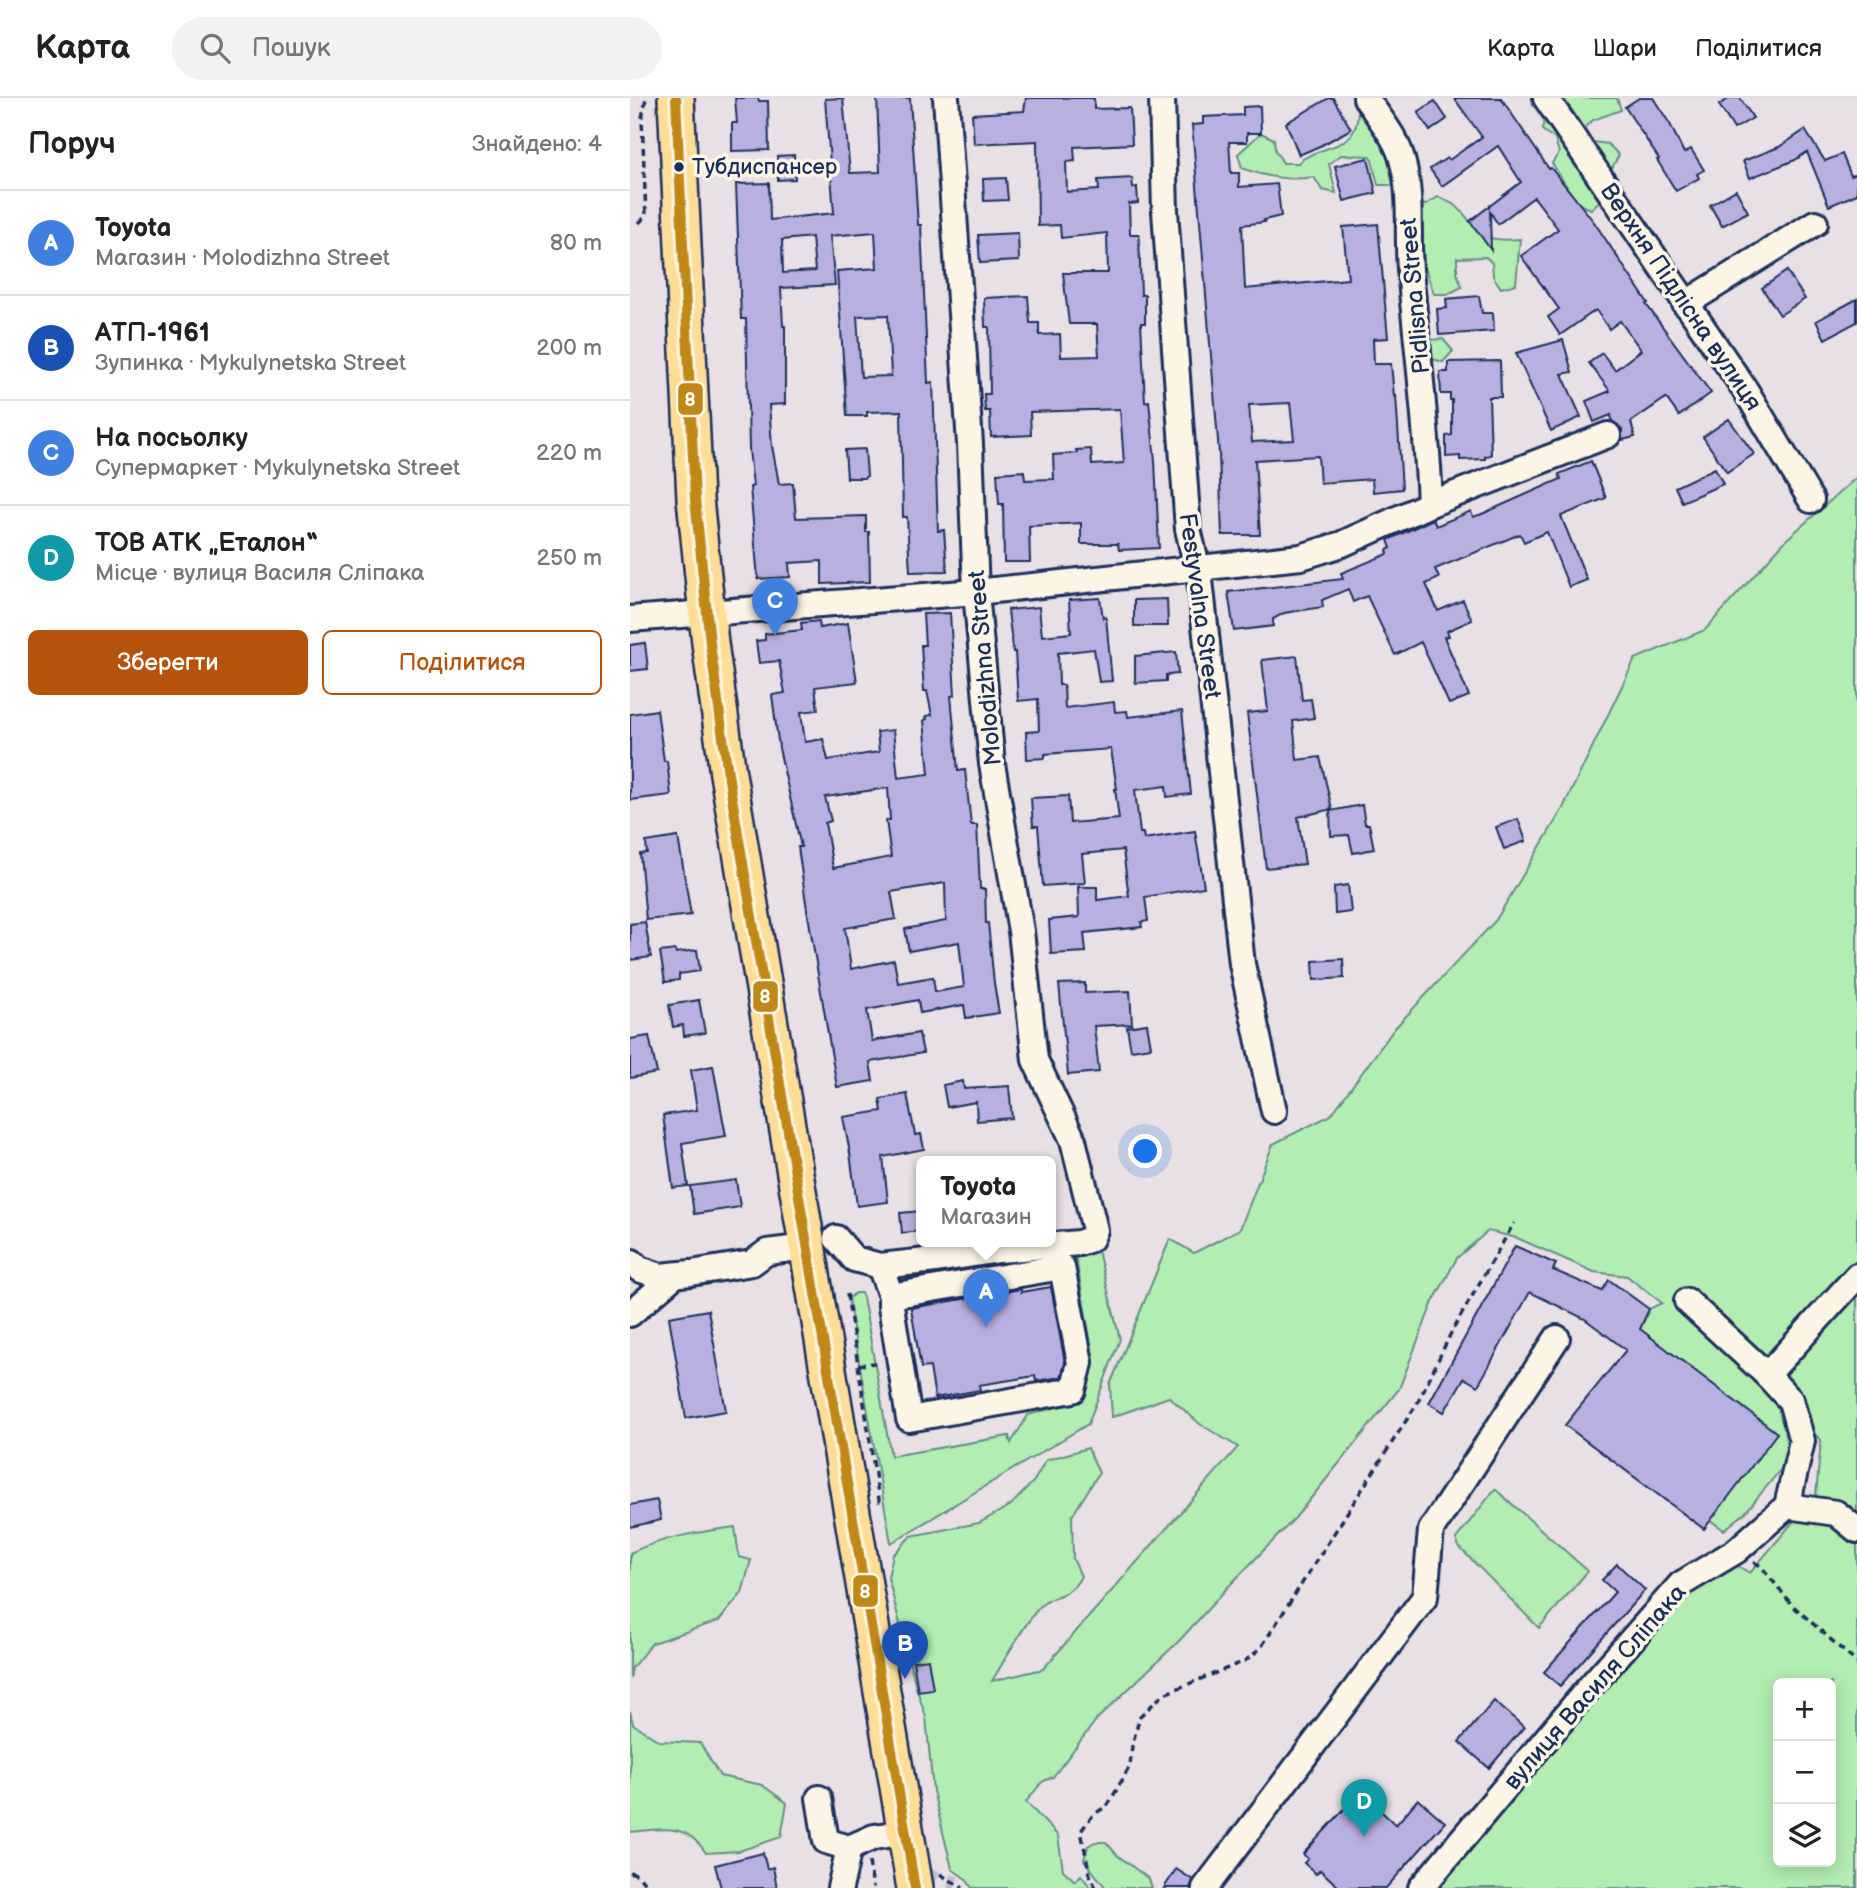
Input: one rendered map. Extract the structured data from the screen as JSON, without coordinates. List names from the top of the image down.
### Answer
{
  "streets": {
    "street": [
      "Pidlisna Street",
      "Верхня Підлісна вулиця",
      "Festyvalna Street",
      "Molodizhna Street",
      "вулиця Василя Сліпака"
    ]
  },
  "places": ["Тубдиспансер"],
  "lines": ["transit line 8"],
  "page": {
    "header": "Карта",
    "search": "Пошук",
    "nav": ["Карта", "Шари", "Поділитися"],
    "heading": ["Поруч", "Знайдено: 4"],
    "list": [
      {
        "mark": "A",
        "name": "Toyota",
        "note": "Магазин · Molodizhna Street",
        "value": "80 m"
      },
      {
        "mark": "B",
        "name": "АТП-1961",
        "note": "Зупинка · Mykulynetska Street",
        "value": "200 m"
      },
      {
        "mark": "C",
        "name": "На посьолку",
        "note": "Супермаркет · Mykulynetska Street",
        "value": "220 m"
      },
      {
        "mark": "D",
        "name": "ТОВ АТК „Еталон“",
        "note": "Місце · вулиця Василя Сліпака",
        "value": "250 m"
      }
    ],
    "pins": [
      "C",
      "A",
      "B",
      "D"
    ],
    "buttons": ["Зберегти", "Поділитися"],
    "popup": ["Toyota", "Магазин"],
    "map_buttons": ["+", "−"]
  }
}
